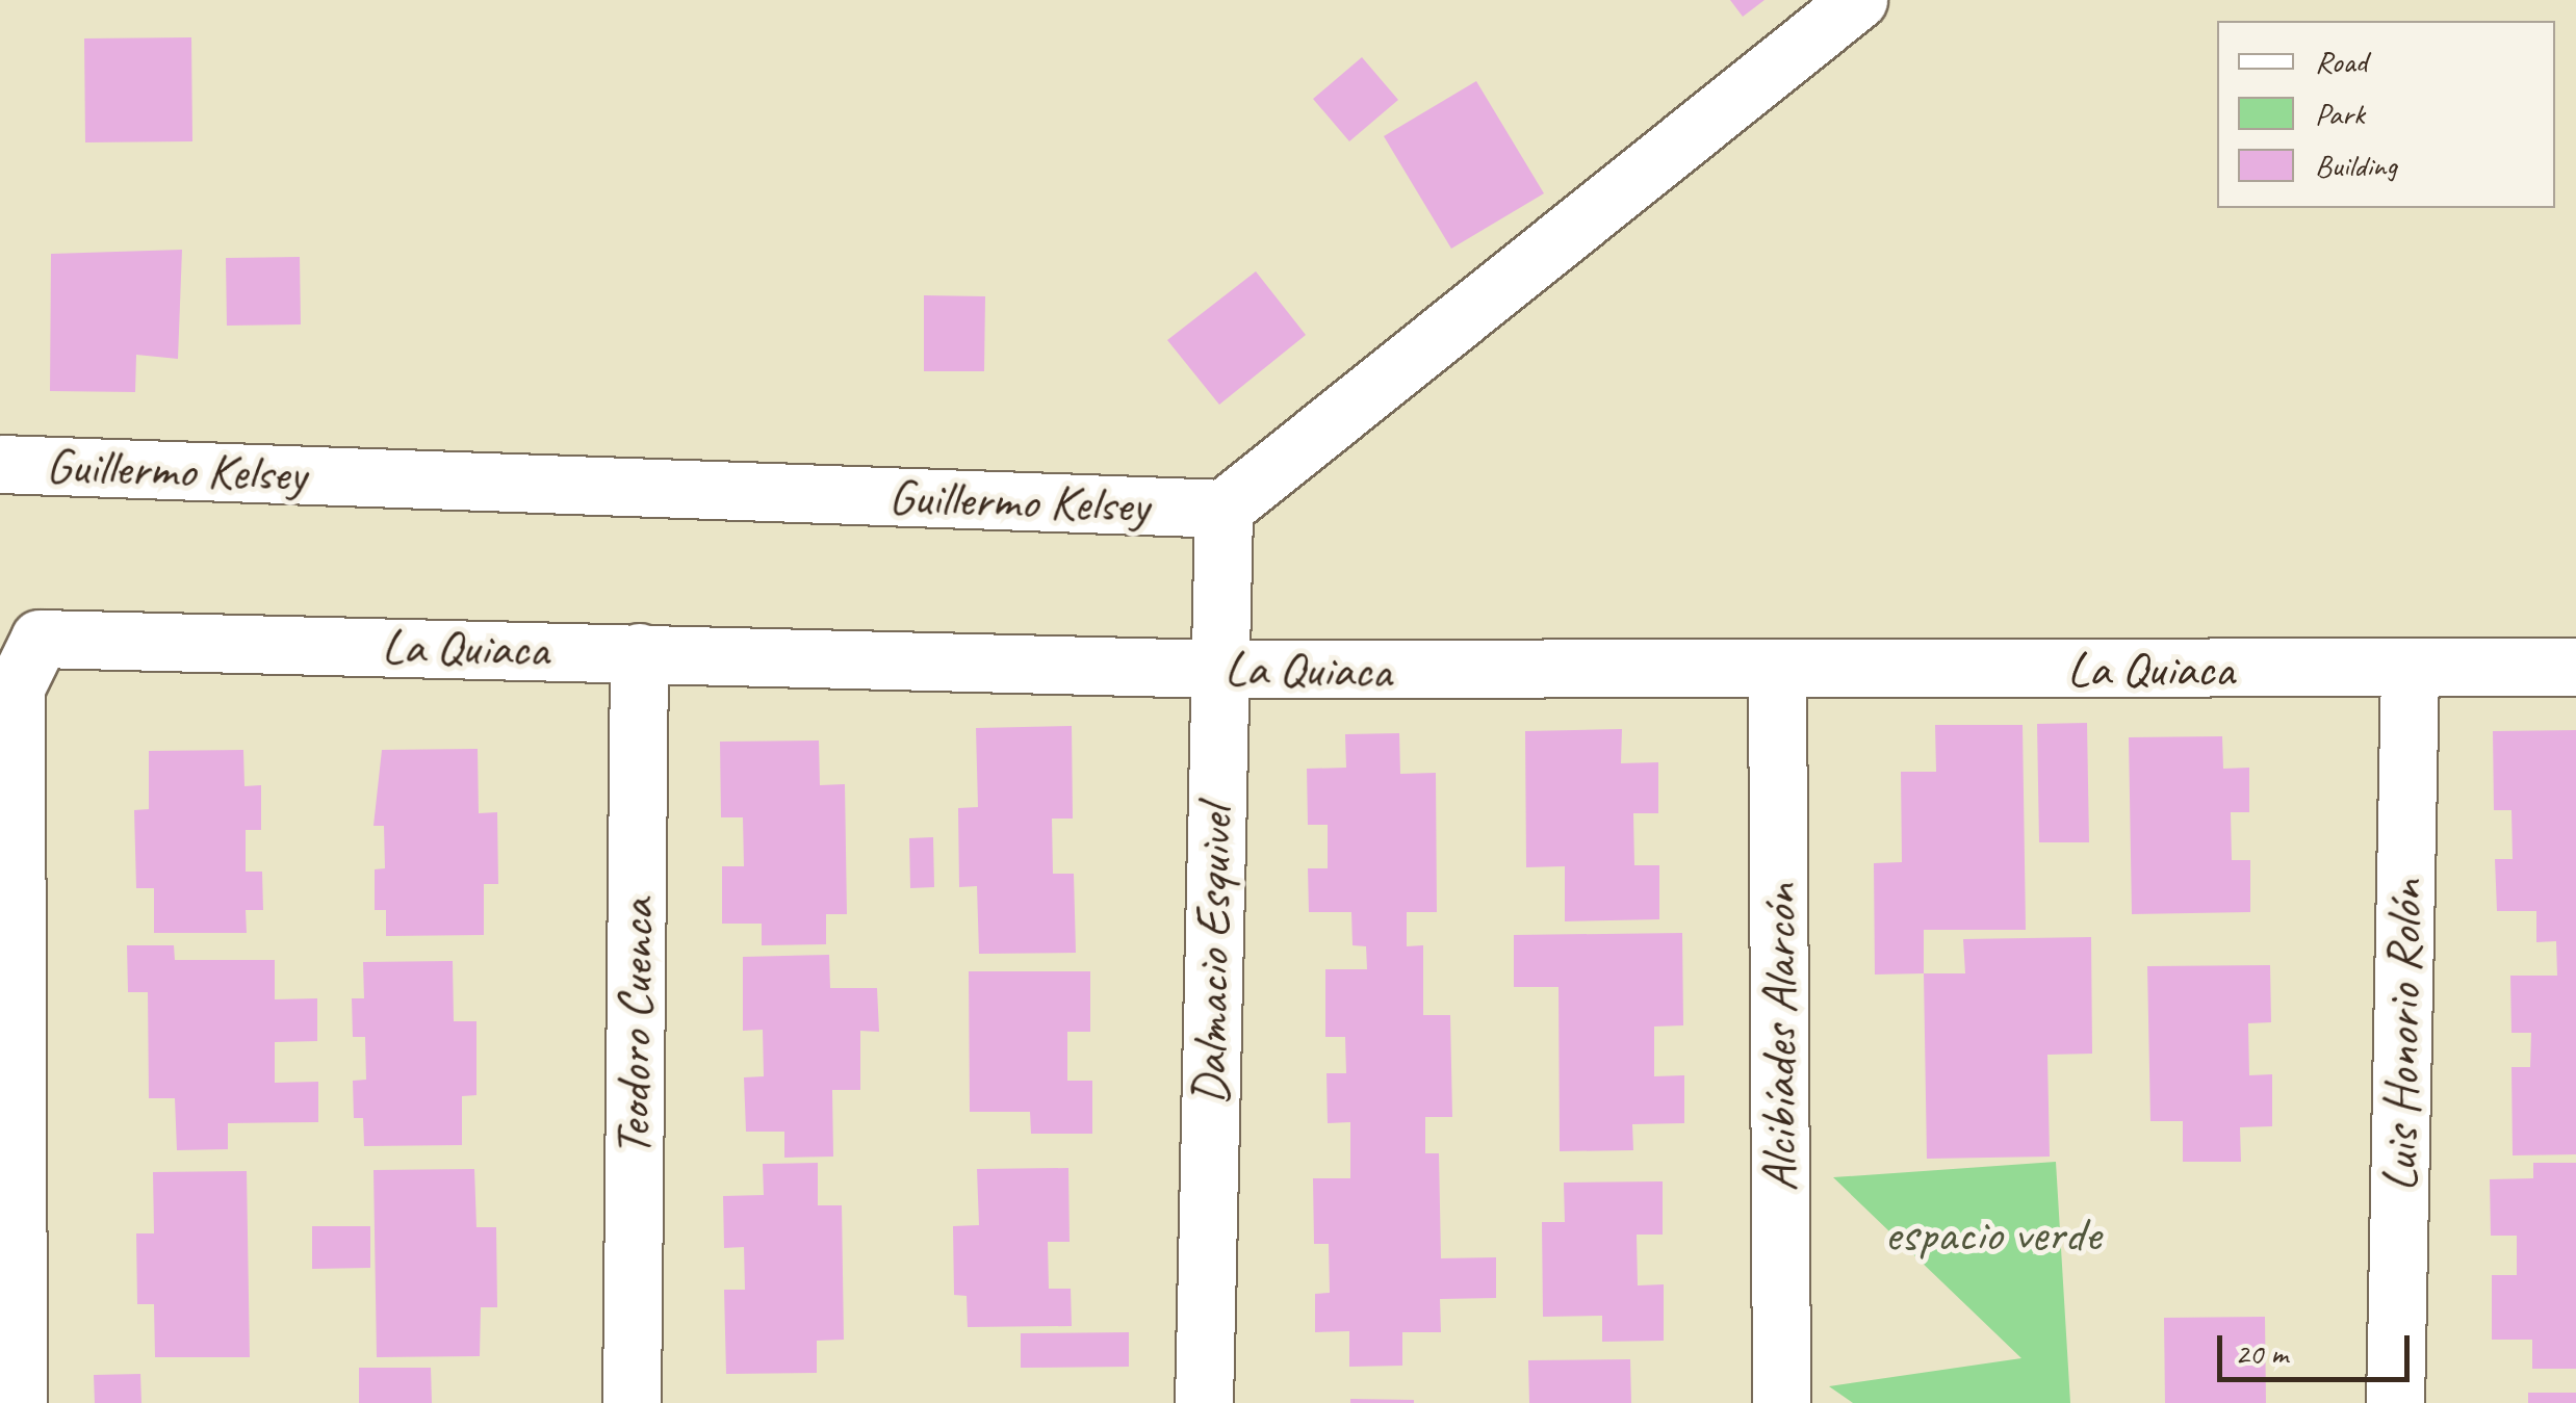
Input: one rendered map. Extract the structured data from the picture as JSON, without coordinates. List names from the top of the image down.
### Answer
{
  "streets": {
    "street": [
      "Guillermo Kelsey",
      "La Quiaca",
      "Dalmacio Esquivel",
      "Teodoro Cuenca",
      "Luis Honorio Rolón",
      "Alcibíades Alarcón"
    ]
  },
  "crossings": [
    ["Guillermo Kelsey", "Dalmacio Esquivel"],
    ["La Quiaca", "Dalmacio Esquivel"],
    ["La Quiaca", "Teodoro Cuenca"],
    ["La Quiaca", "Luis Honorio Rolón"],
    ["La Quiaca", "Alcibíades Alarcón"]
  ],
  "parks": ["espacio verde"],
  "legend": ["Road", "Park", "Building"],
  "scale_bar": "20 m"
}
